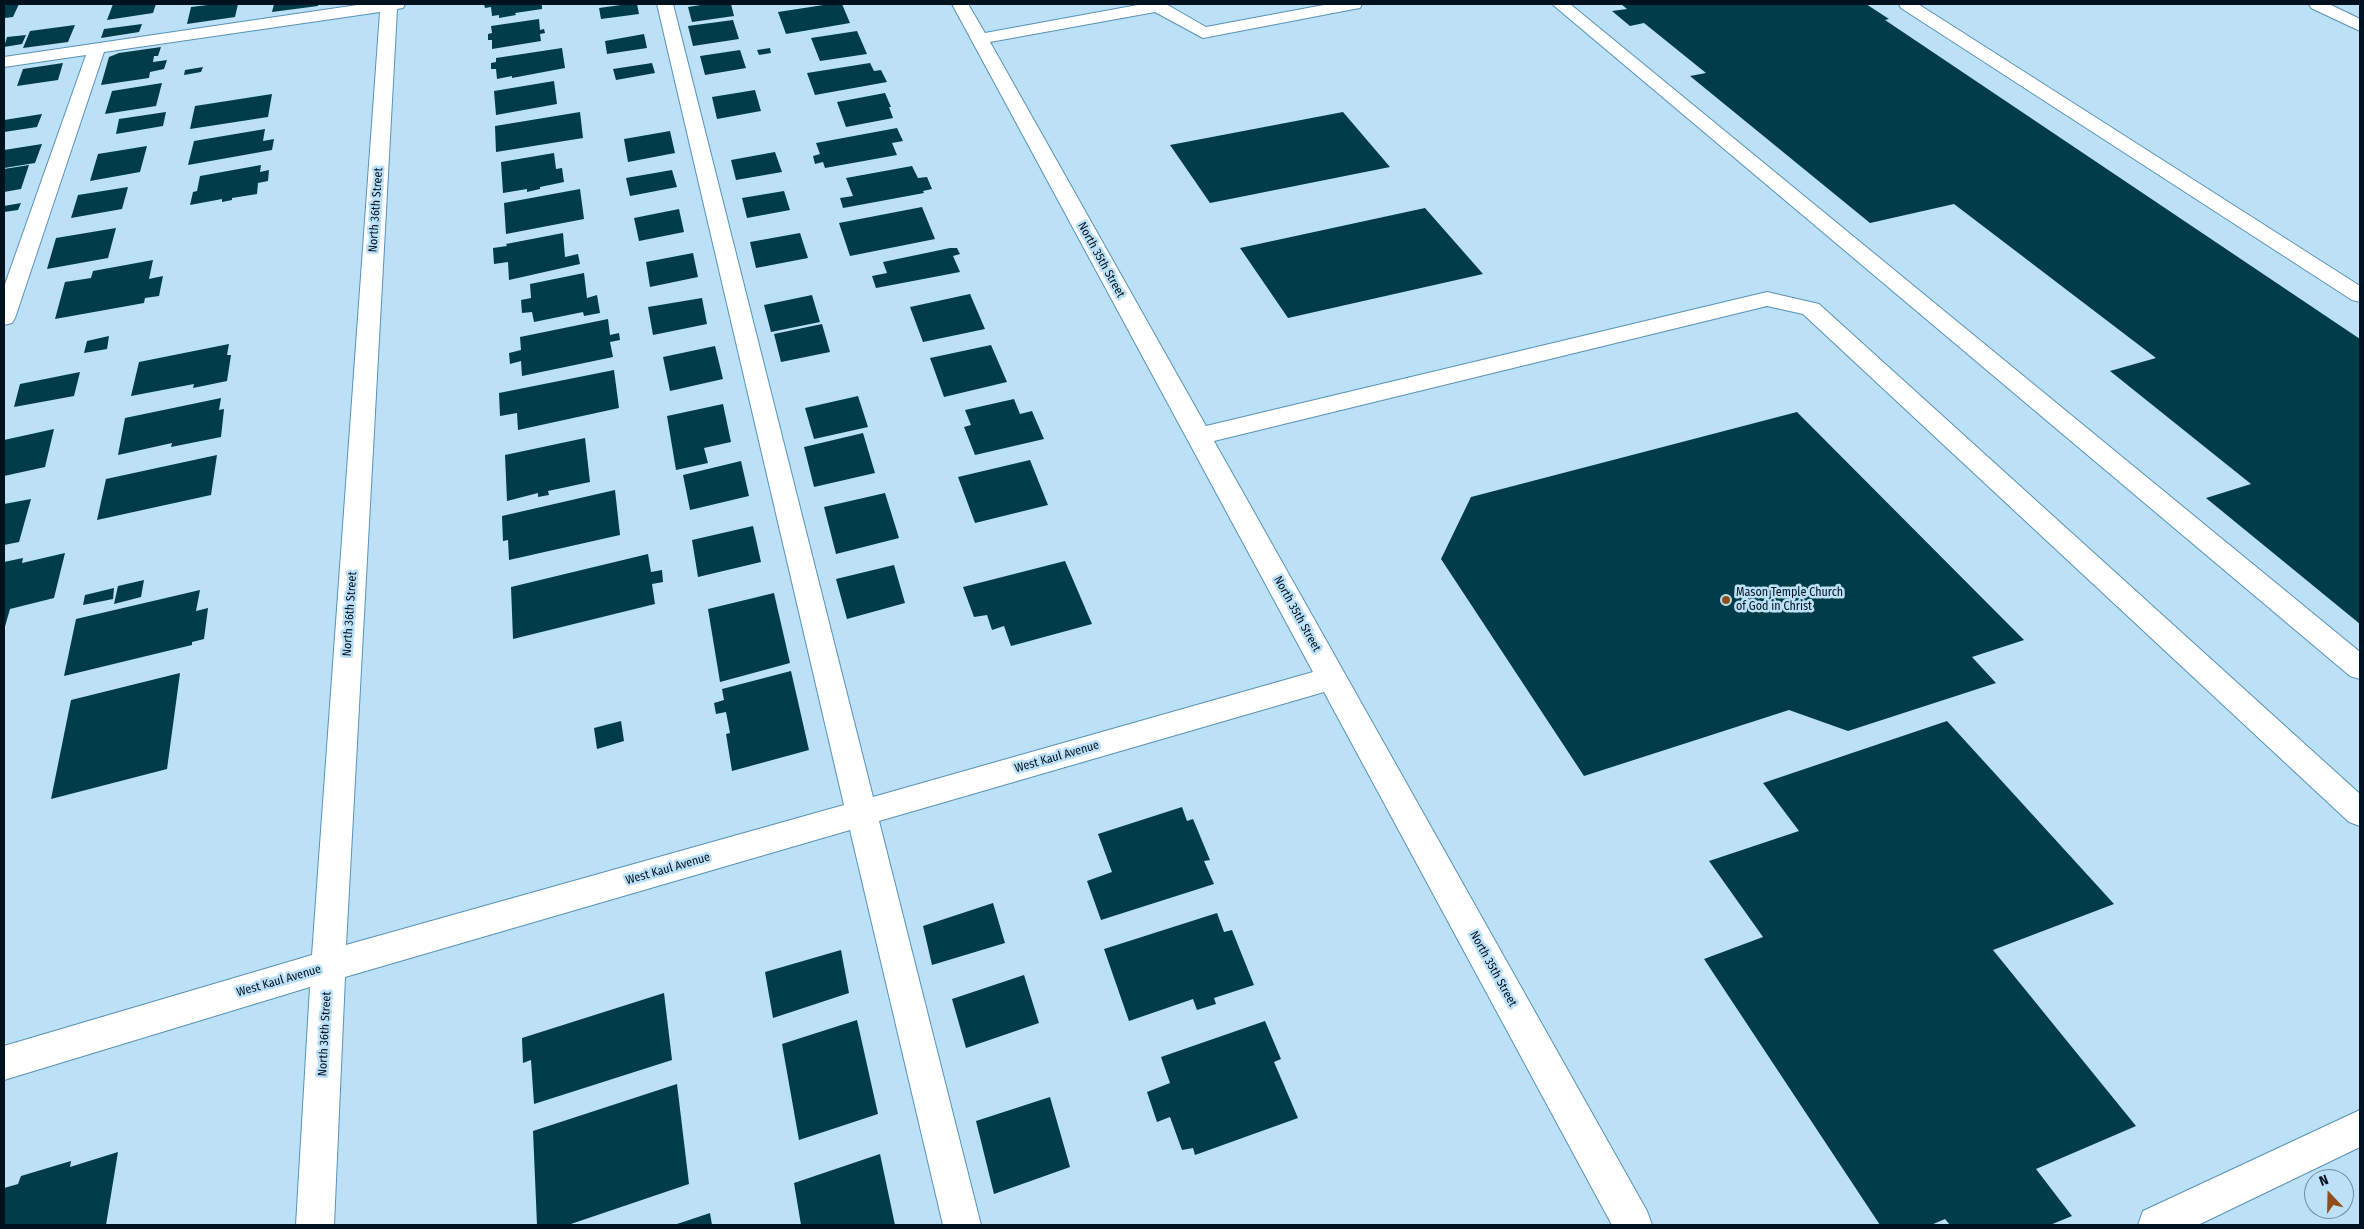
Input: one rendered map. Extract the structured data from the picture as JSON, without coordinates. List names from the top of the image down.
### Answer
{
  "streets": {
    "street": ["North 36th Street", "North 35th Street", "West Kaul Avenue"]
  },
  "crossings": [
    ["North 36th Street", "West Kaul Avenue"],
    ["North 35th Street", "West Kaul Avenue"]
  ],
  "places": ["Mason Temple Church of God in Christ"],
  "north": "top"
}
